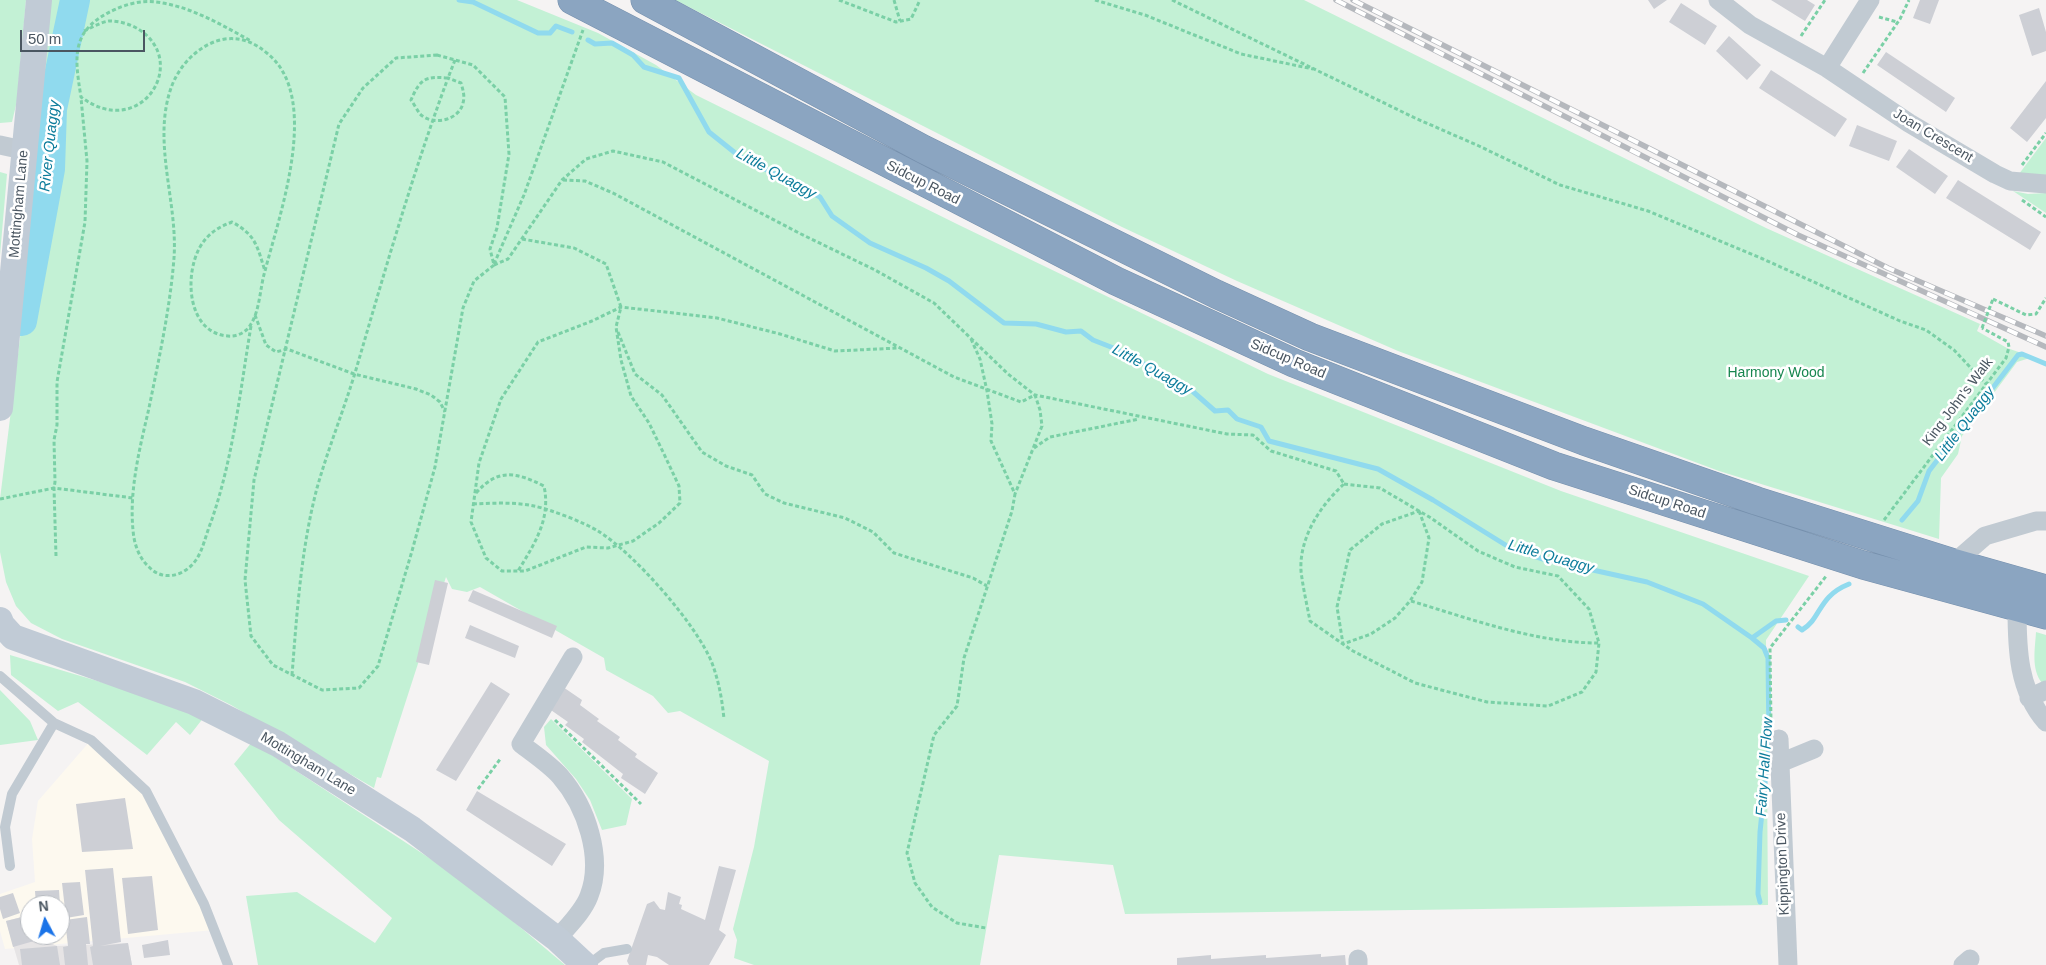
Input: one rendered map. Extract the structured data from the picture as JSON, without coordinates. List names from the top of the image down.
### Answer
{
  "streets": {
    "highway": ["Sidcup Road"],
    "street": ["Joan Crescent", "Mottingham Lane", "Kippington Drive"],
    "path": ["King John's Walk"]
  },
  "water": ["River Quaggy", "Little Quaggy", "Fairy Hall Flow"],
  "parks": ["Harmony Wood"],
  "scale_bar": "50 m",
  "north": "top"
}
